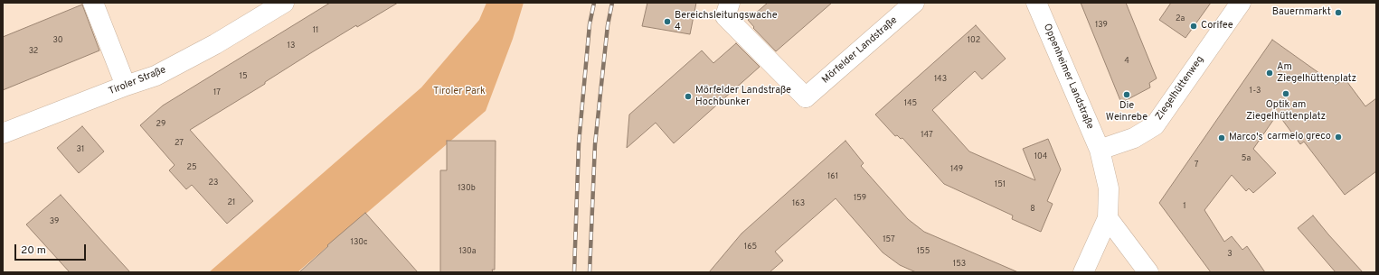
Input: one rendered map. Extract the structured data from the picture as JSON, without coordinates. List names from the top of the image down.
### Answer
{
  "streets": {
    "street": [
      "Mörfelder Landstraße",
      "Oppenheimer Landstraße",
      "Tiroler Straße",
      "Ziegelhüttenweg"
    ]
  },
  "crossings": [
    ["Oppenheimer Landstraße", "Ziegelhüttenweg"]
  ],
  "parks": ["Tiroler Park"],
  "places": [
    "Bauernmarkt",
    "Bereichsleitungswache 4",
    "Corifee",
    "Am Ziegelhüttenplatz",
    "Optik am Ziegelhüttenplatz",
    "Die Weinrebe",
    "Mörfelder Landstraße Hochbunker",
    "carmelo greco",
    "Marco's"
  ],
  "house_numbers": [
    "2a",
    "139",
    "11",
    "30",
    "102",
    "13",
    "32",
    "4",
    "15",
    "143",
    "1-3",
    "17",
    "145",
    "29",
    "147",
    "27",
    "31",
    "104",
    "5a",
    "7",
    "25",
    "149",
    "161",
    "23",
    "151",
    "130b",
    "159",
    "21",
    "163",
    "1",
    "8",
    "39",
    "157",
    "130c",
    "165",
    "130a",
    "155",
    "3",
    "153"
  ],
  "scale_bar": "20 m"
}
